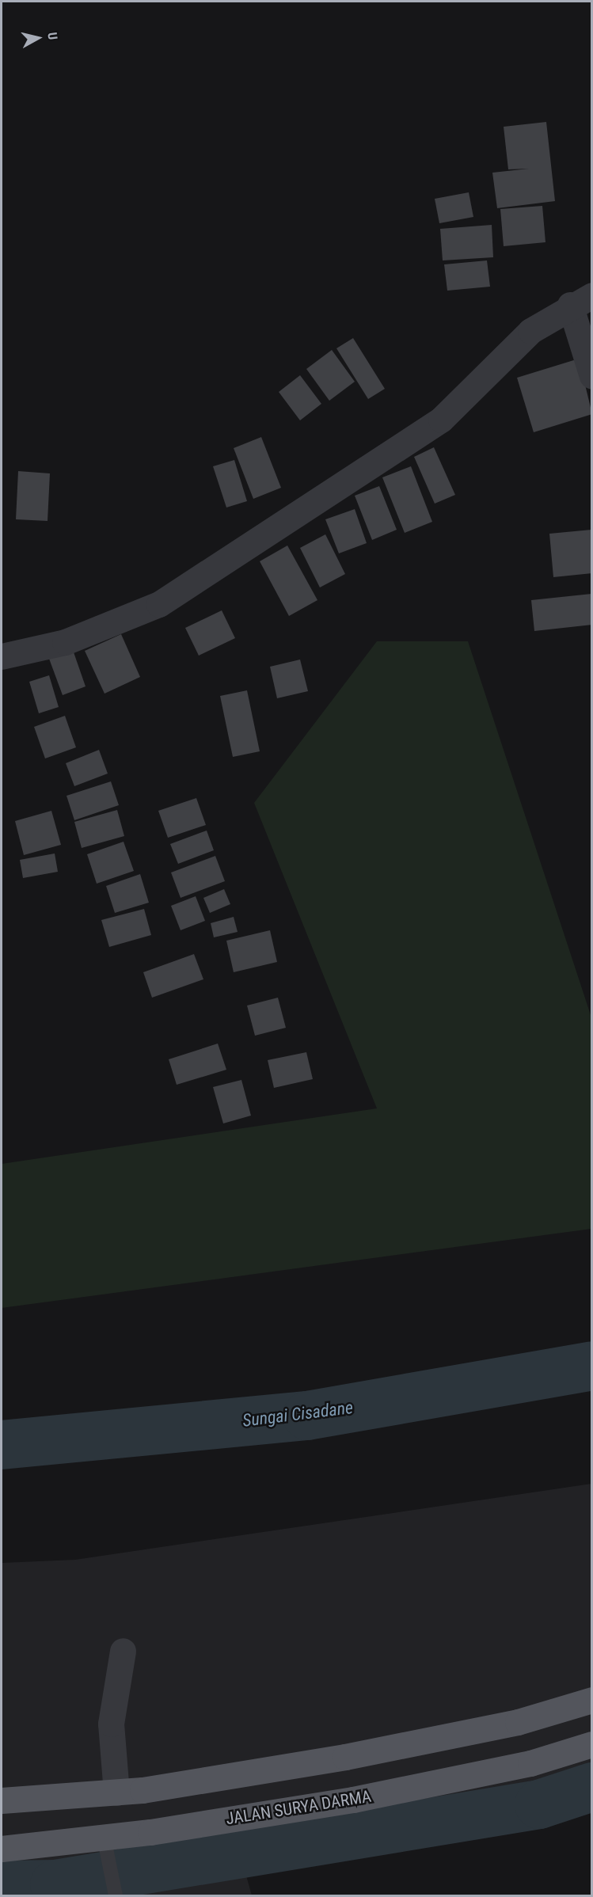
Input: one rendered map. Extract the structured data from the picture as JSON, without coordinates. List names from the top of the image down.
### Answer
{
  "streets": {
    "main road": ["JALAN SURYA DARMA"]
  },
  "water": ["Sungai Cisadane"],
  "north": "right"
}
